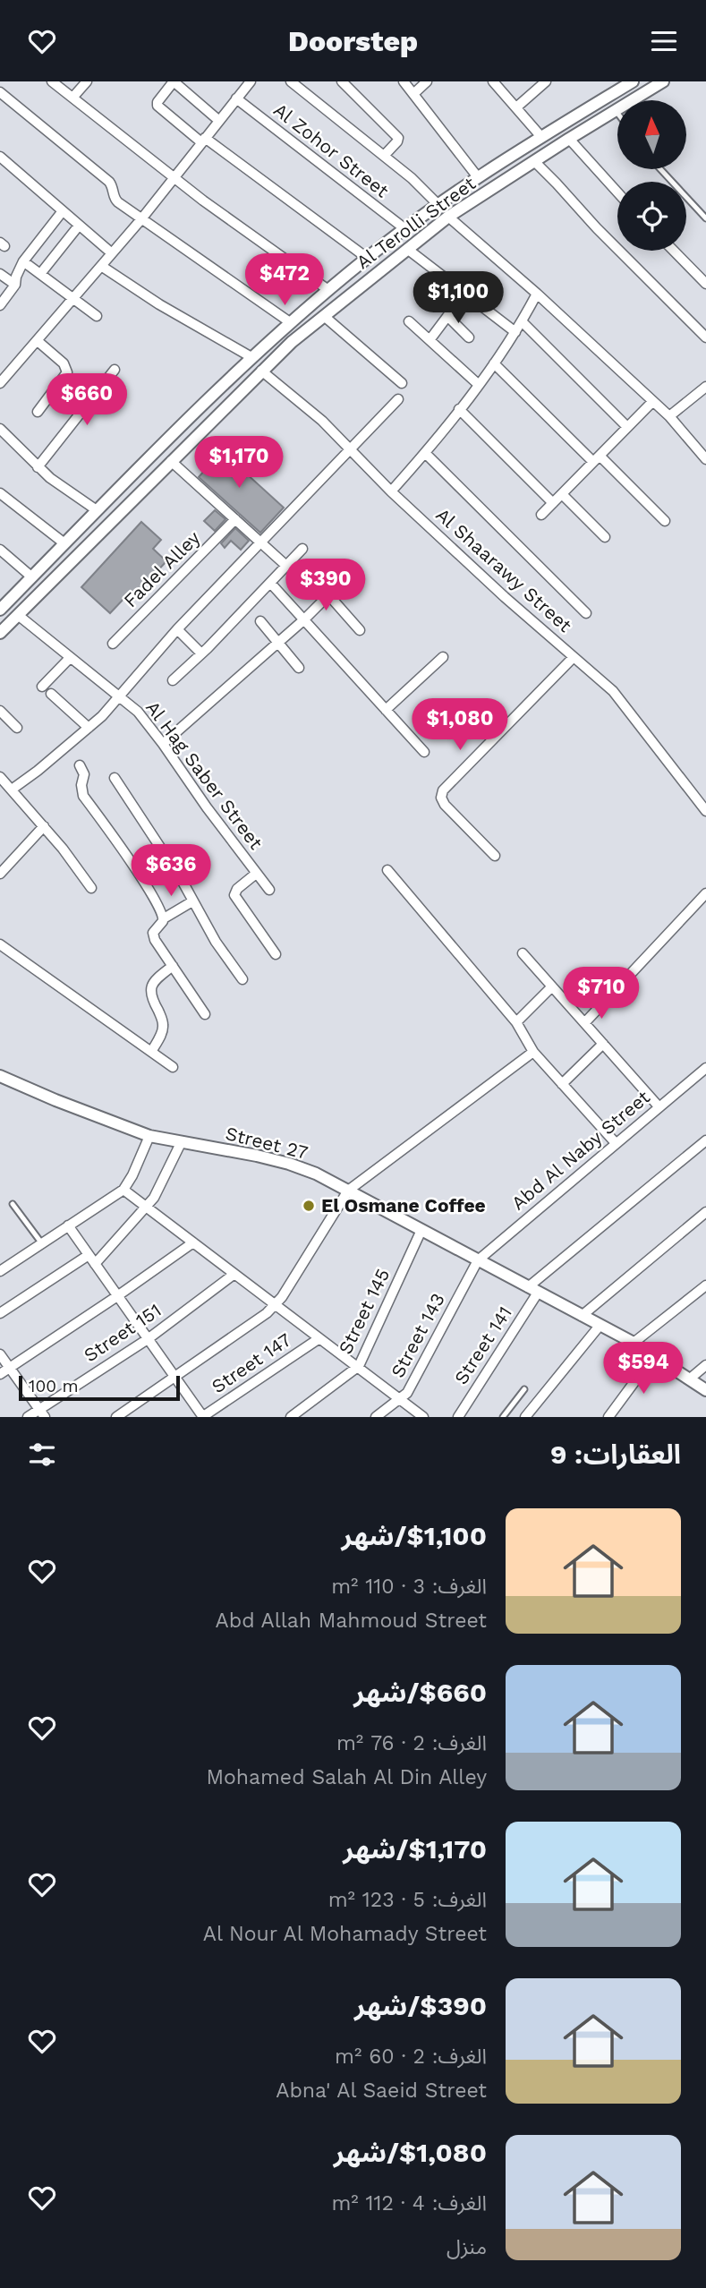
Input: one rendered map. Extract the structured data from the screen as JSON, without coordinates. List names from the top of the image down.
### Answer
{
  "streets": {
    "street": [
      "Al Zohor Street",
      "Al Terolli Street",
      "Fadel Alley",
      "Al Shaarawy Street",
      "Al Hag Saber Street",
      "Street 27",
      "Abd Al Naby Street",
      "Street 145",
      "Street 151",
      "Street 143",
      "Street 141",
      "Street 147"
    ]
  },
  "crossings": [
    ["Al Zohor Street", "Al Terolli Street"],
    ["Al Terolli Street", "Al Shaarawy Street"],
    ["Al Terolli Street", "Al Hag Saber Street"],
    ["Street 27", "Abd Al Naby Street"],
    ["Street 27", "Street 145"],
    ["Street 27", "Street 143"],
    ["Street 27", "Street 141"],
    ["Abd Al Naby Street", "Street 143"]
  ],
  "places": ["El Osmane Coffee"],
  "scale_bar": "100 m",
  "north": "top",
  "page": {
    "header": "Doorstep",
    "price": [
      "$472",
      "$1,100",
      "$660",
      "$1,170",
      "$390",
      "$1,080",
      "$636",
      "$710",
      "$594"
    ],
    "scale": "100 m",
    "heading": "العقارات: 9",
    "list": [
      {
        "name": "$1,100/شهر",
        "note": "الغرف: 3 · 110 m² · Abd Allah Mahmoud Street"
      },
      {
        "name": "$660/شهر",
        "note": "الغرف: 2 · 76 m² · Mohamed Salah Al Din Alley"
      },
      {
        "name": "$1,170/شهر",
        "note": "الغرف: 5 · 123 m² · Al Nour Al Mohamady Street"
      },
      {
        "name": "$390/شهر",
        "note": "الغرف: 2 · 60 m² · Abna' Al Saeid Street"
      },
      {
        "name": "$1,080/شهر",
        "note": "الغرف: 4 · 112 m² · منزل"
      }
    ]
  }
}
